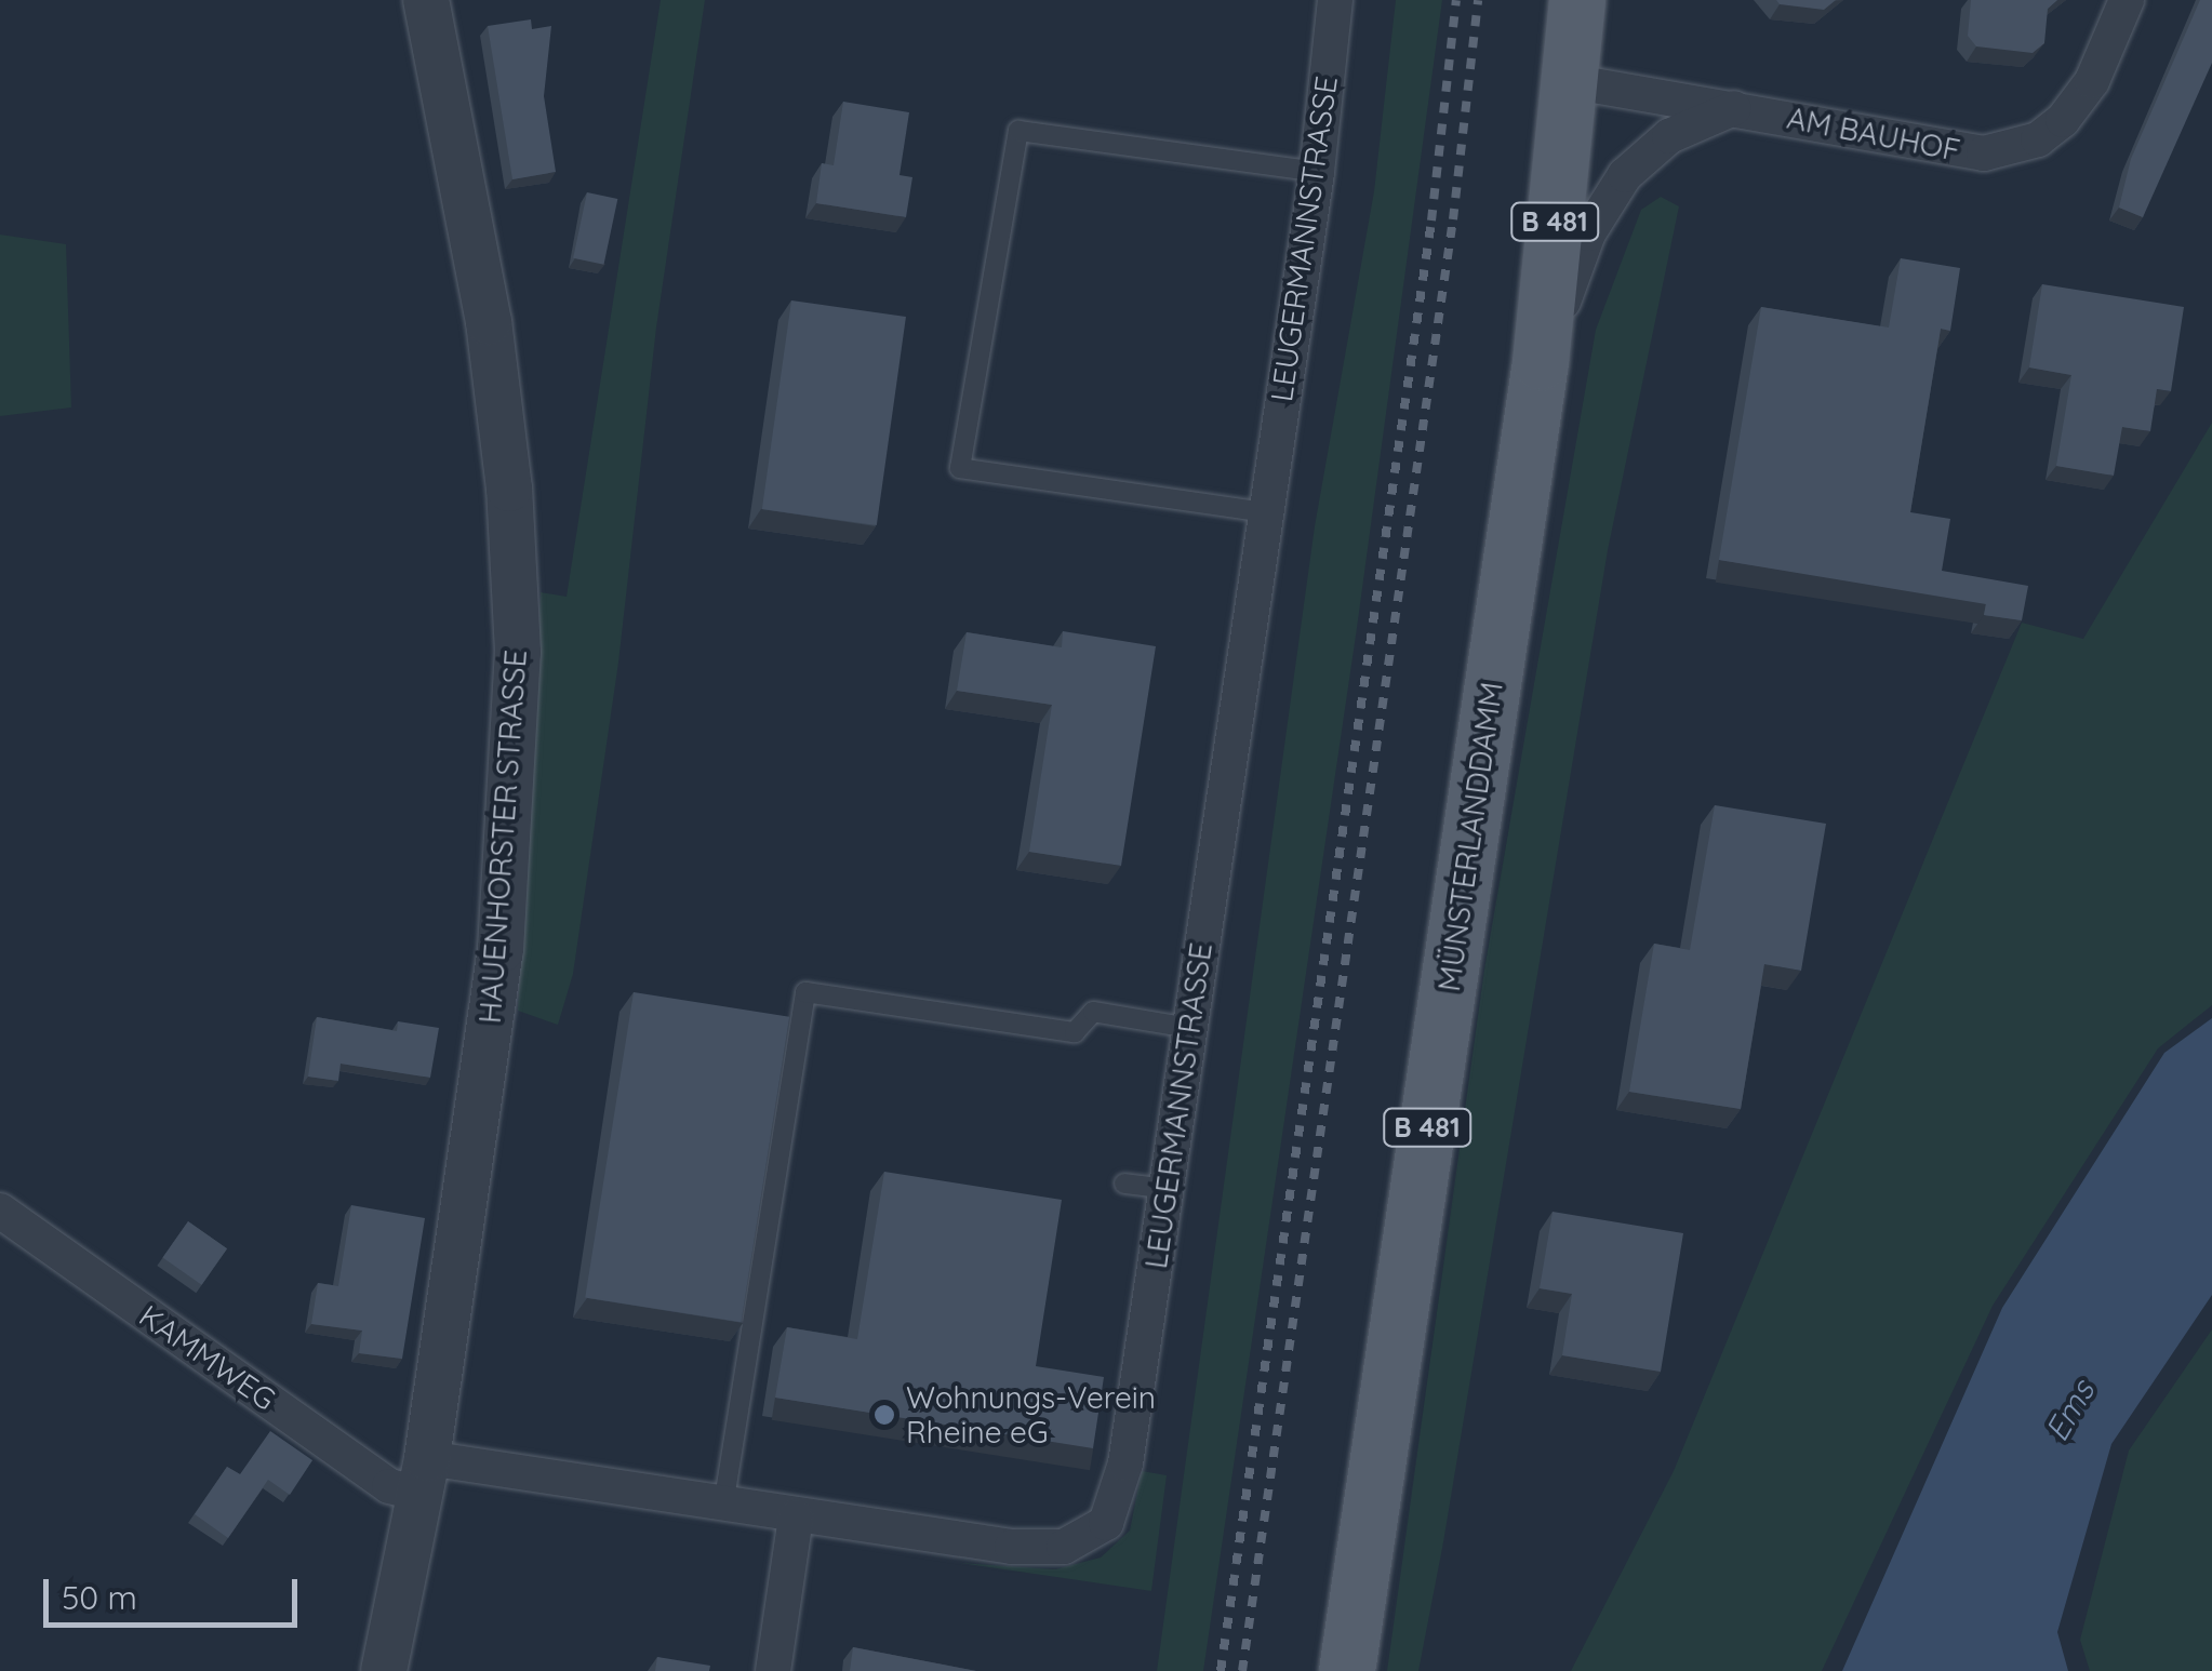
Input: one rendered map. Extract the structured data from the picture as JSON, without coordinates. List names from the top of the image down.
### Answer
{
  "streets": {
    "main road": ["B 481", "MÜNSTERLANDDAMM"],
    "street": [
      "AM BAUHOF",
      "LEUGERMANNSTRASSE",
      "HAUENHORSTER STRASSE",
      "KAMMWEG"
    ]
  },
  "crossings": [
    ["AM BAUHOF", "MÜNSTERLANDDAMM"],
    ["LEUGERMANNSTRASSE", "HAUENHORSTER STRASSE"],
    ["LEUGERMANNSTRASSE", "KAMMWEG"],
    ["HAUENHORSTER STRASSE", "KAMMWEG"]
  ],
  "water": ["Ems"],
  "places": ["Wohnungs-Verein Rheine eG"],
  "scale_bar": "50 m"
}
